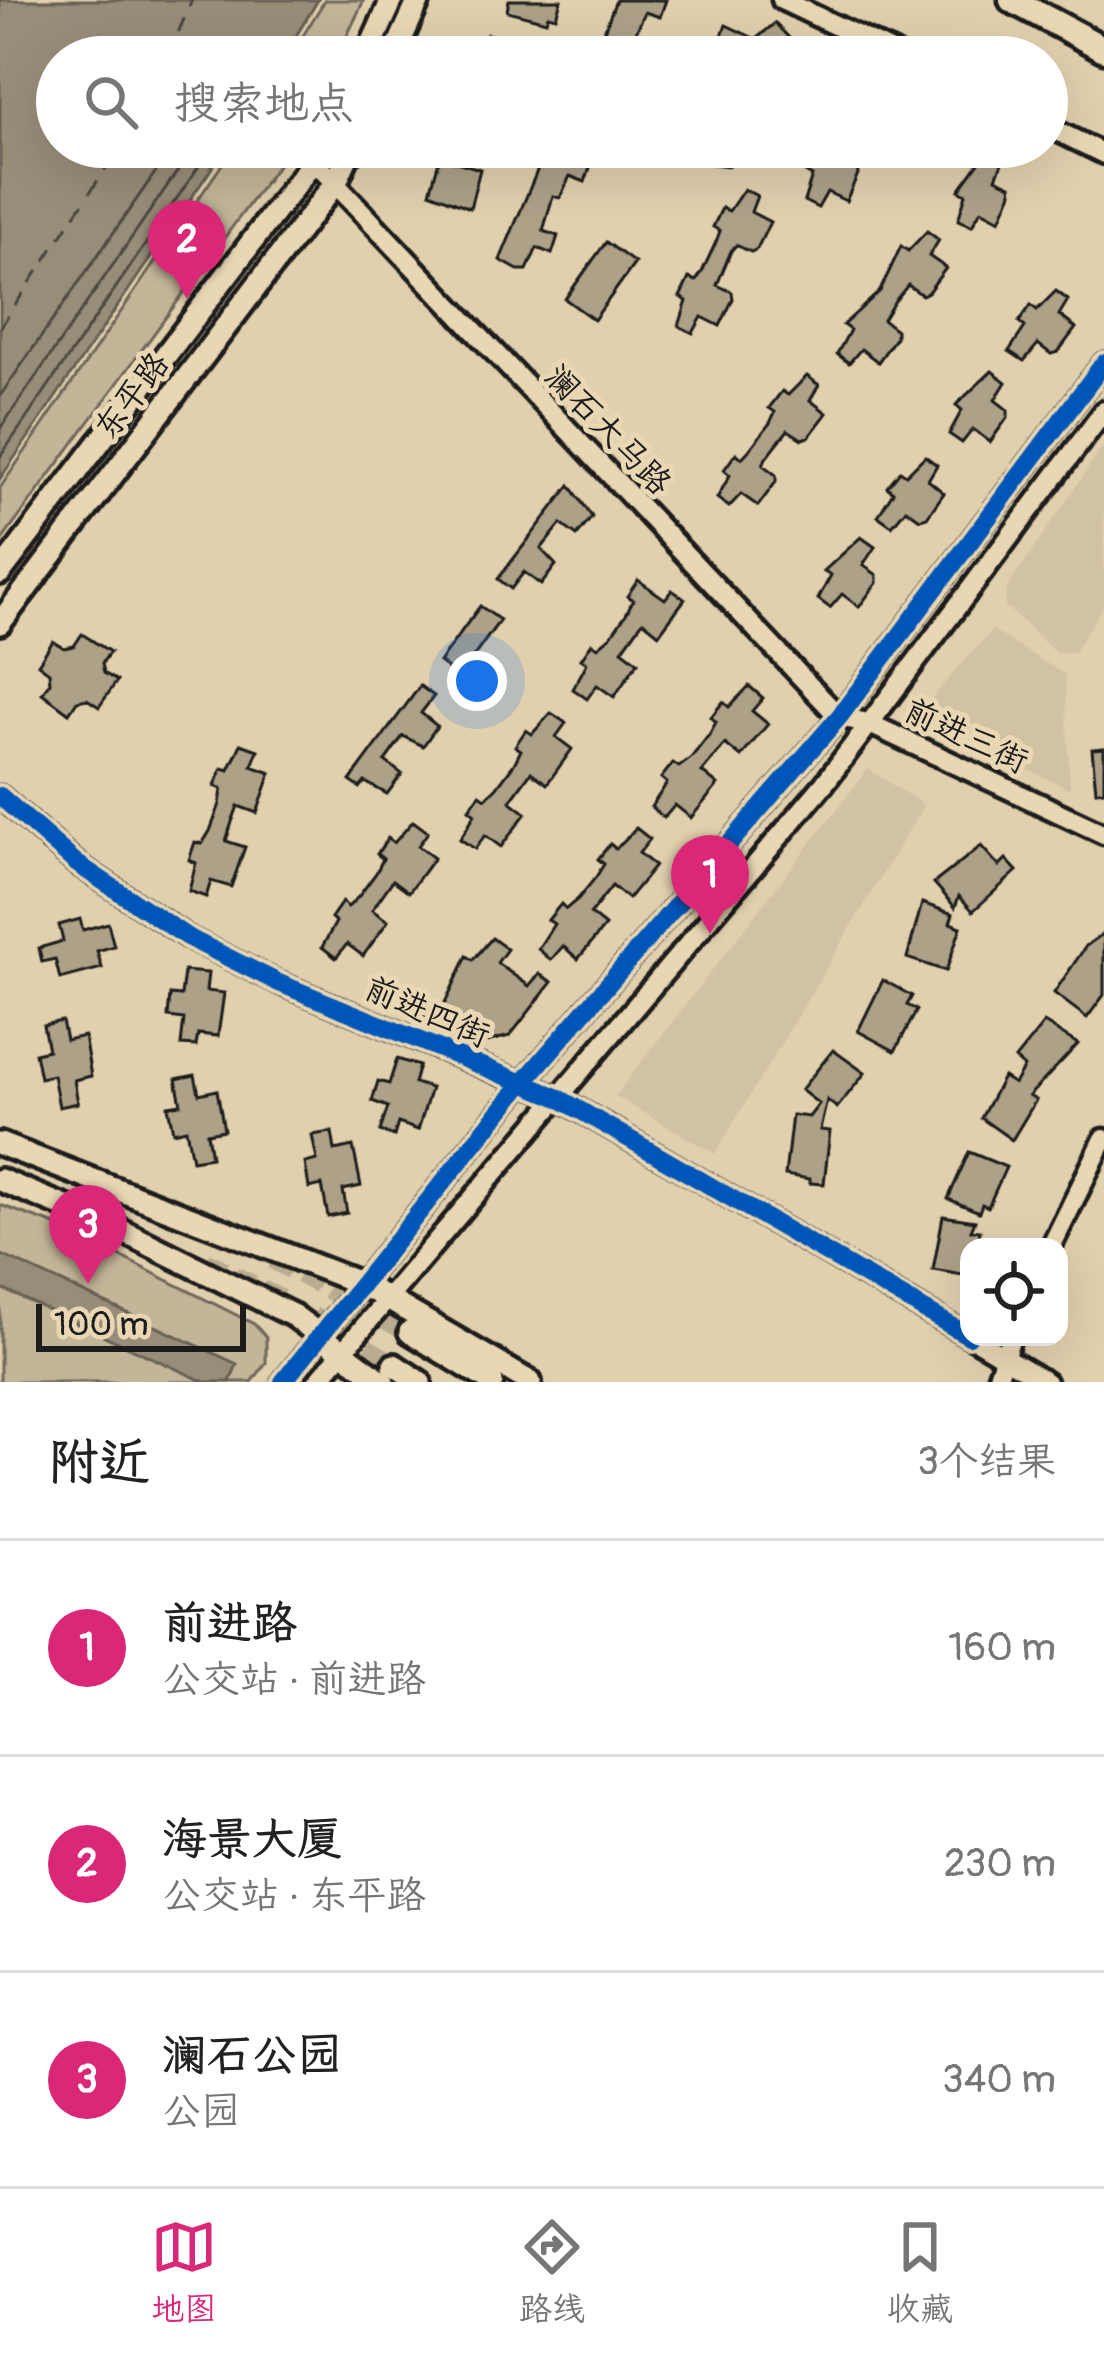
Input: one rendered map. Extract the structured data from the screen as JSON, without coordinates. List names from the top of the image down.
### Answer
{
  "streets": {
    "main road": ["东平路"],
    "street": ["澜石大马路", "前进三街", "前进四街"]
  },
  "crossings": [
    ["东平路", "澜石大马路"]
  ],
  "scale_bar": "100 m",
  "page": {
    "search": "搜索地点",
    "pins": ["2", "1", "3"],
    "scale": "100 m",
    "heading": ["附近", "3个结果"],
    "list": [
      {
        "mark": "1",
        "name": "前进路",
        "note": "公交站 · 前进路",
        "value": "160 m"
      },
      {
        "mark": "2",
        "name": "海景大厦",
        "note": "公交站 · 东平路",
        "value": "230 m"
      },
      {
        "mark": "3",
        "name": "澜石公园",
        "note": "公园",
        "value": "340 m"
      }
    ],
    "nav": ["地图", "路线", "收藏"]
  }
}
